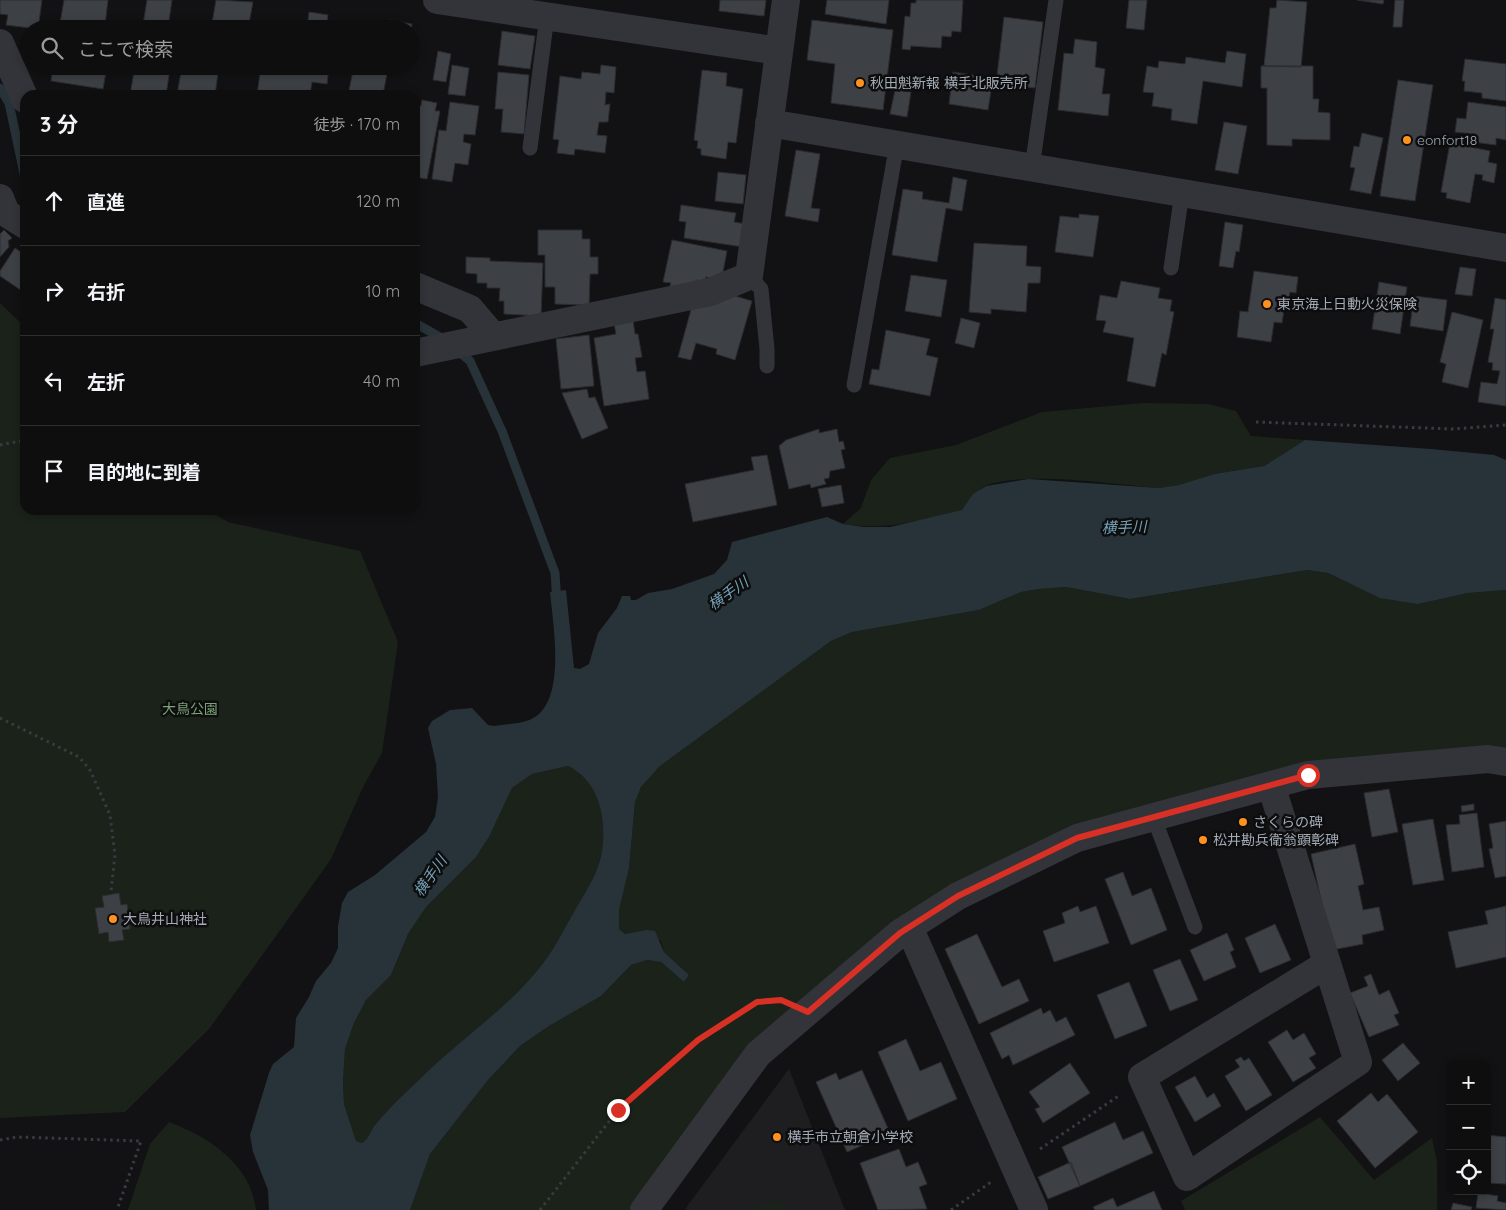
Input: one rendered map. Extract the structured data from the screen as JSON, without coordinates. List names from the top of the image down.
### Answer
{
  "water": ["横手川"],
  "parks": ["大鳥公園"],
  "places": [
    "秋田魁新報 横手北販売所",
    "eonfort18",
    "東京海上日動火災保険",
    "さくらの碑",
    "松井勘兵衛翁顕彰碑",
    "大鳥井山神社",
    "横手市立朝倉小学校"
  ],
  "page": {
    "search": "ここで検索",
    "heading": ["3 分", "徒歩 · 170 m"],
    "list": [
      ["直進", "120 m"],
      ["右折", "10 m"],
      ["左折", "40 m"],
      "目的地に到着"
    ],
    "map_buttons": ["+", "−"]
  }
}
